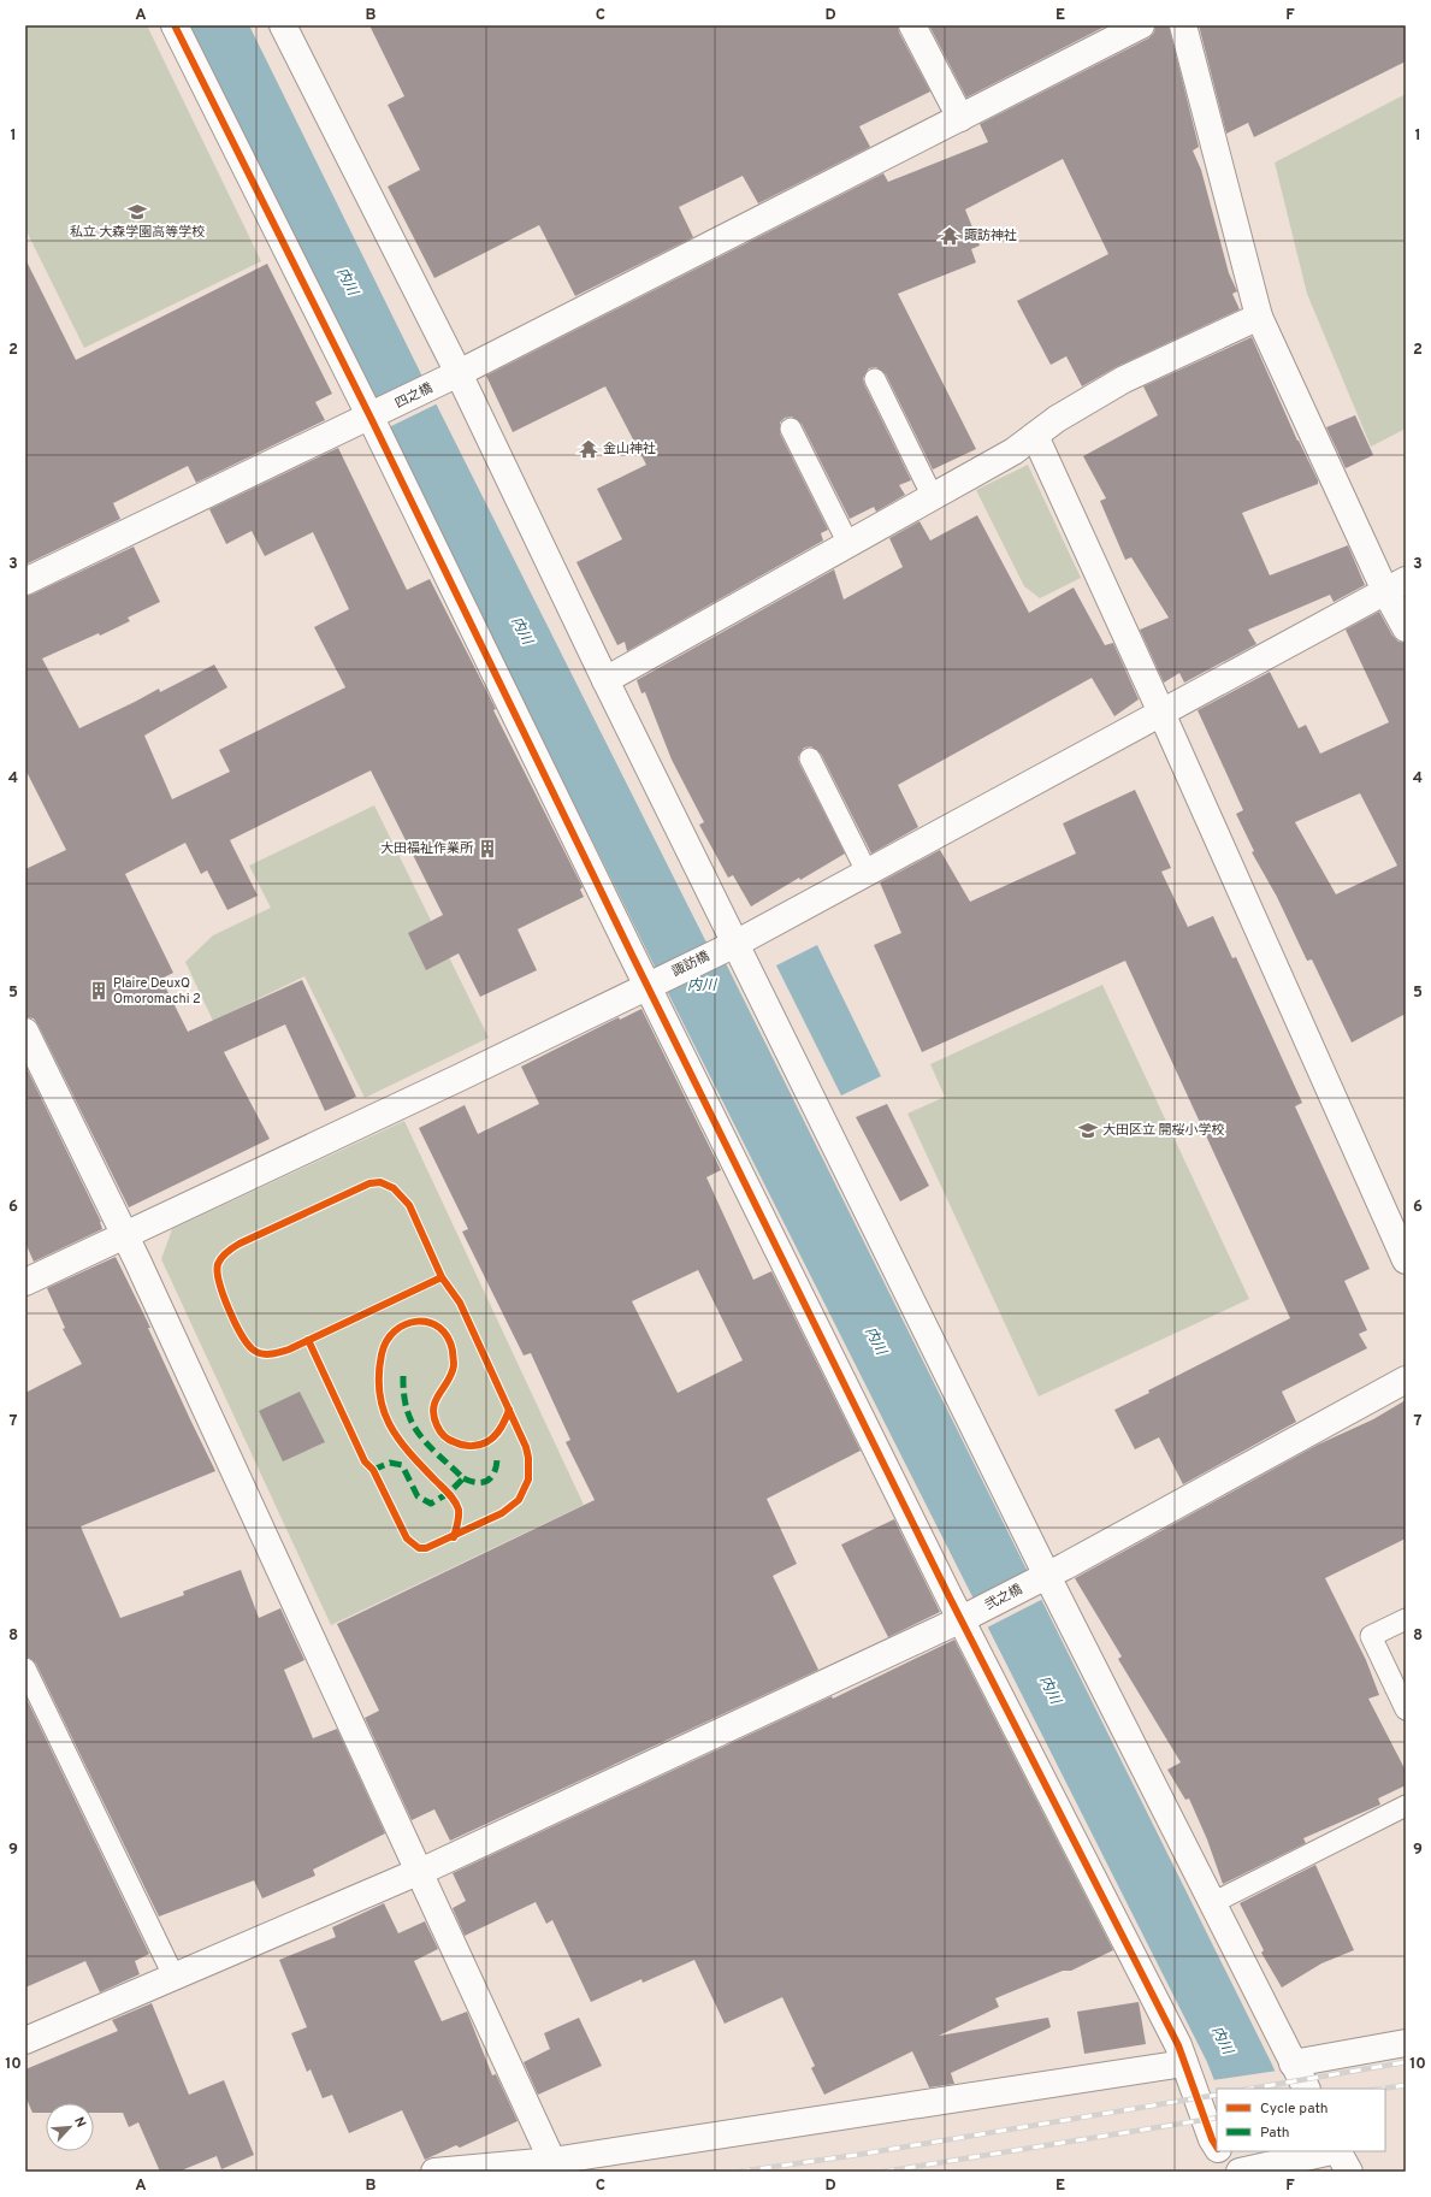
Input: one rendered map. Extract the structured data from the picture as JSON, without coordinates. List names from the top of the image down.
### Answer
{
  "streets": {
    "street": ["四之橋", "諏訪橋", "弐之橋"]
  },
  "water": ["内川"],
  "places": {
    "school or university": ["私立 大森学園高等学校", "大田区立 開桜小学校"],
    "temple": ["諏訪神社", "金山神社"],
    "building": ["大田福祉作業所", "Plaire DeuxQ Omoromachi 2"]
  },
  "legend": ["Cycle path", "Path"],
  "north": "top right",
  "grid": {
    "columns": [
      "A",
      "B",
      "C",
      "D",
      "E",
      "F"
    ],
    "rows": [
      "1",
      "2",
      "3",
      "4",
      "5",
      "6",
      "7",
      "8",
      "9",
      "10"
    ]
  }
}
